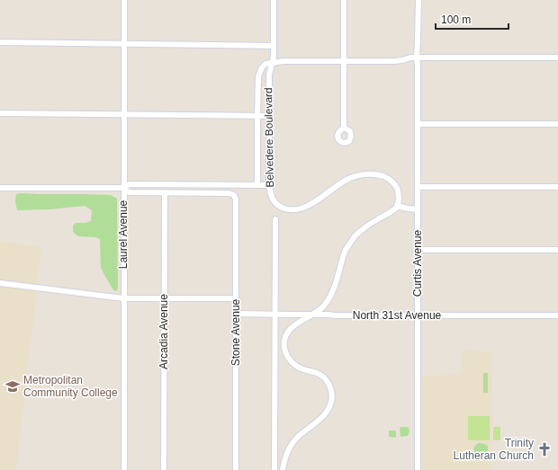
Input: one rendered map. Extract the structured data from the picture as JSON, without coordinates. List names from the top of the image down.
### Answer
{
  "streets": {
    "street": [
      "Belvedere Boulevard",
      "Laurel Avenue",
      "Curtis Avenue",
      "North 31st Avenue",
      "Arcadia Avenue",
      "Stone Avenue"
    ]
  },
  "crossings": [
    ["Curtis Avenue", "North 31st Avenue"],
    ["North 31st Avenue", "Stone Avenue"],
    ["Arcadia Avenue", "Stone Avenue"]
  ],
  "places": {
    "school or university": ["Metropolitan Community College"],
    "church": ["Trinity Lutheran Church"]
  },
  "scale_bar": "100 m"
}
